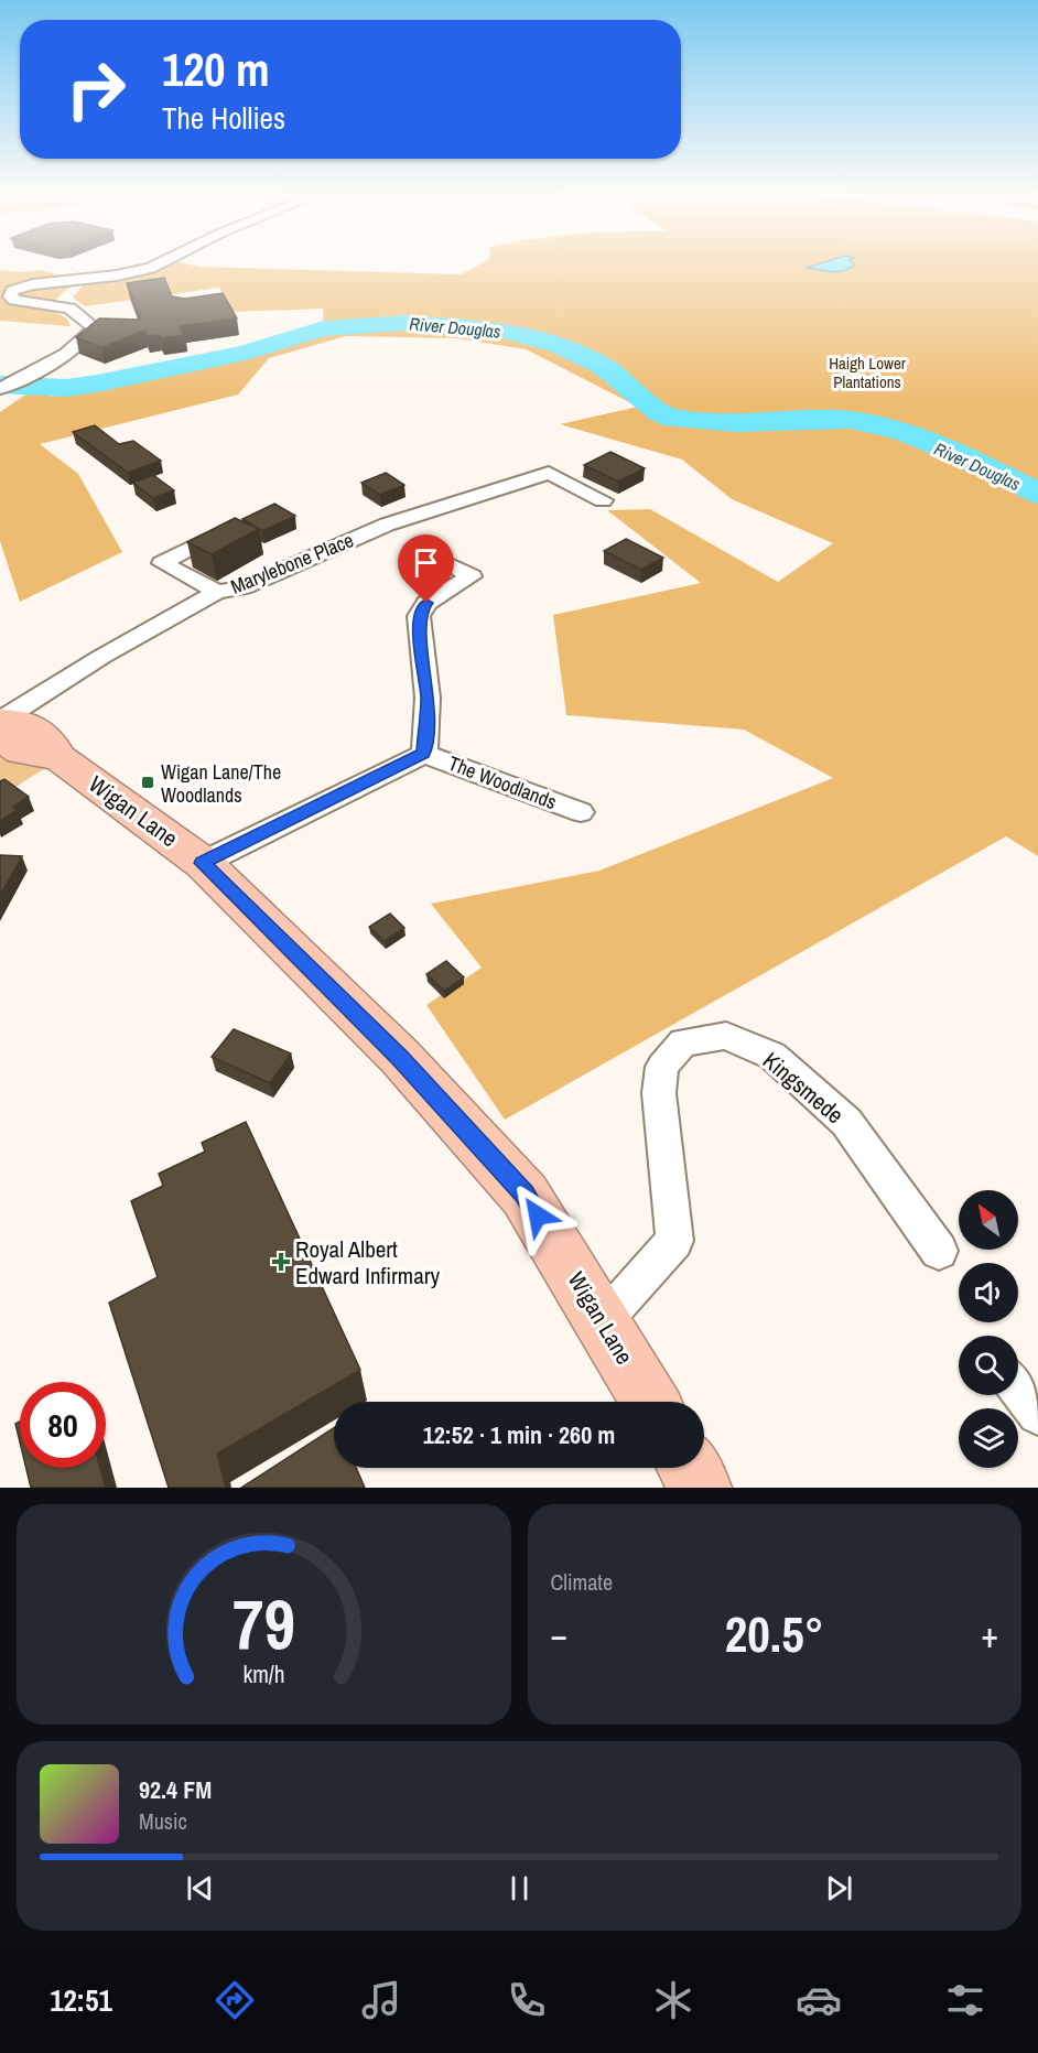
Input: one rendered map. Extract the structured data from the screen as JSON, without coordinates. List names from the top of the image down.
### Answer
{
  "streets": {
    "highway": ["Wigan Lane"],
    "street": ["Marylebone Place", "The Woodlands", "Kingsmede"]
  },
  "crossings": [
    ["Marylebone Place", "Wigan Lane"],
    ["Wigan Lane", "Kingsmede"]
  ],
  "water": ["River Douglas"],
  "parks": ["Haigh Lower Plantations"],
  "places": {
    "transit": ["Wigan Lane/The Woodlands"],
    "health": ["Royal Albert Edward Infirmary"]
  },
  "north": "top left",
  "page": {
    "turn": ["120 m", "The Hollies"],
    "limit": "80",
    "trip": "12:52 · 1 min · 260 m",
    "tile": "Climate",
    "heat": ["−", "20.5°", "+"],
    "song": ["92.4 FM", "Music"],
    "tabs": "12:51",
    "gauge": ["79", "km/h"]
  }
}
